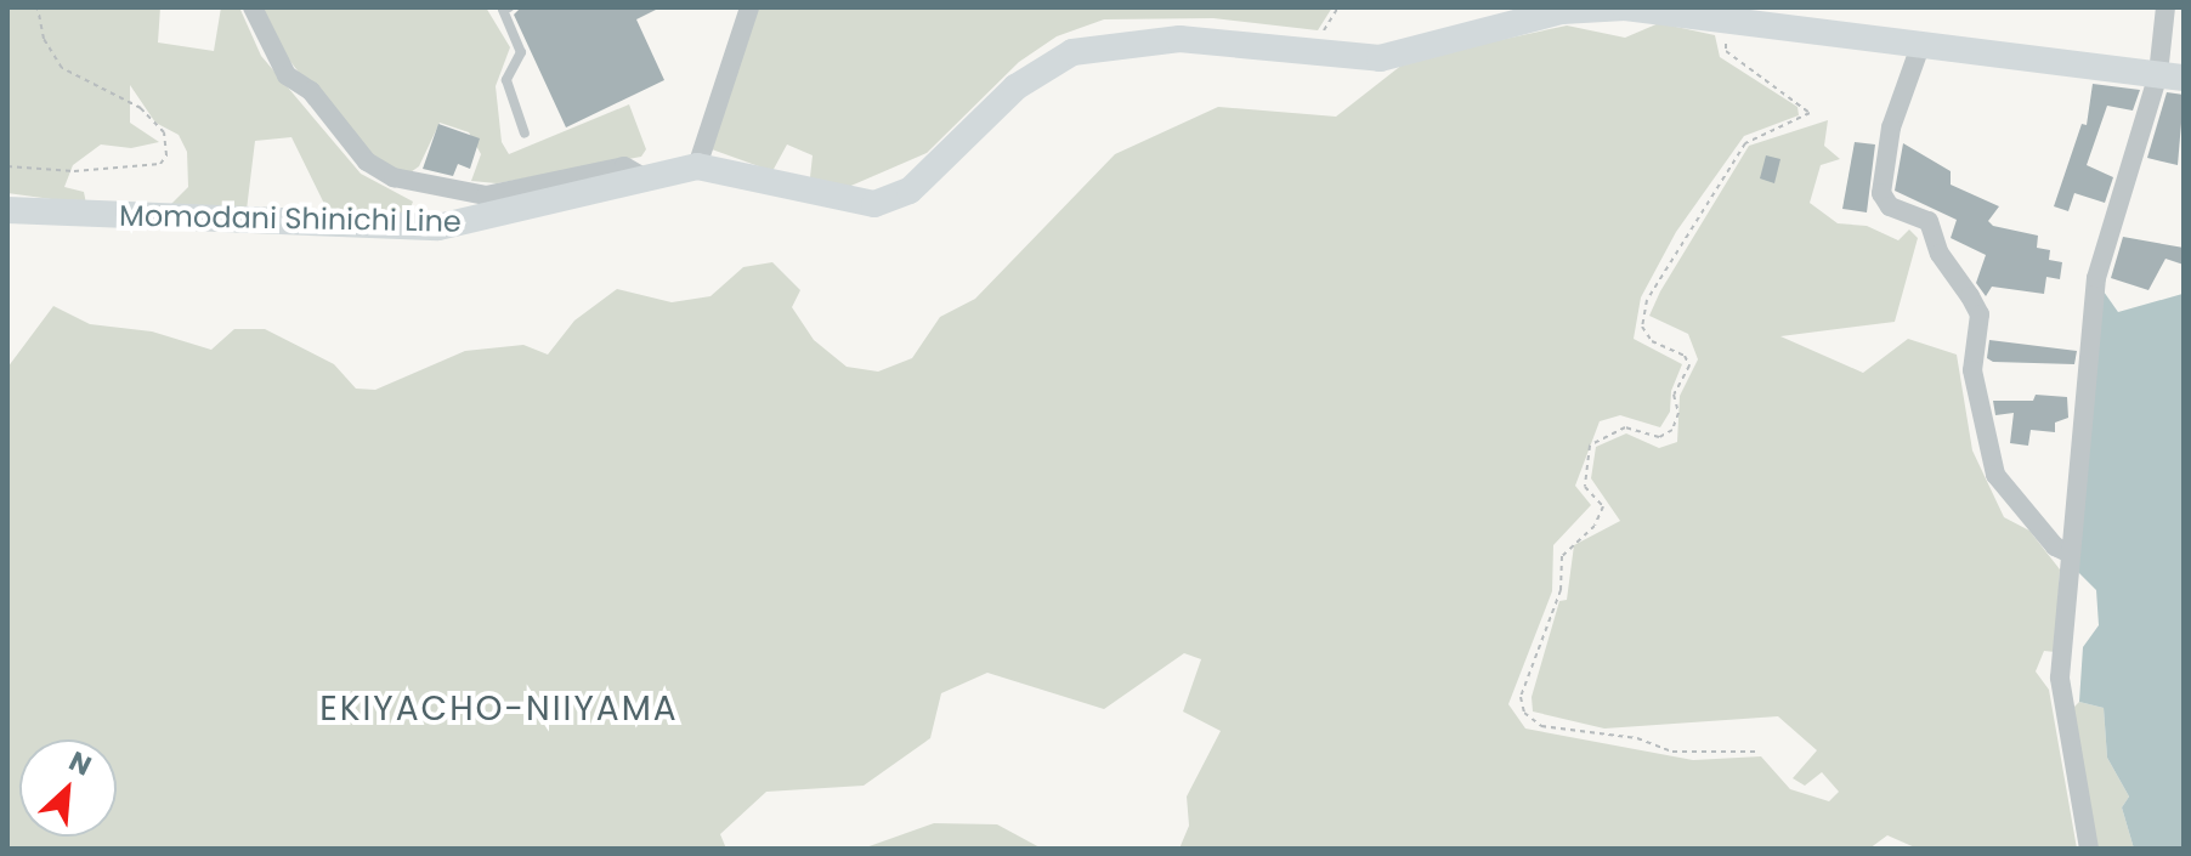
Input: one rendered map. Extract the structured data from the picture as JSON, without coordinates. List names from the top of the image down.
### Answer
{
  "streets": {
    "main road": ["Momodani Shinichi Line"]
  },
  "districts": ["EKIYACHO-NIIYAMA"],
  "north": "top right"
}
